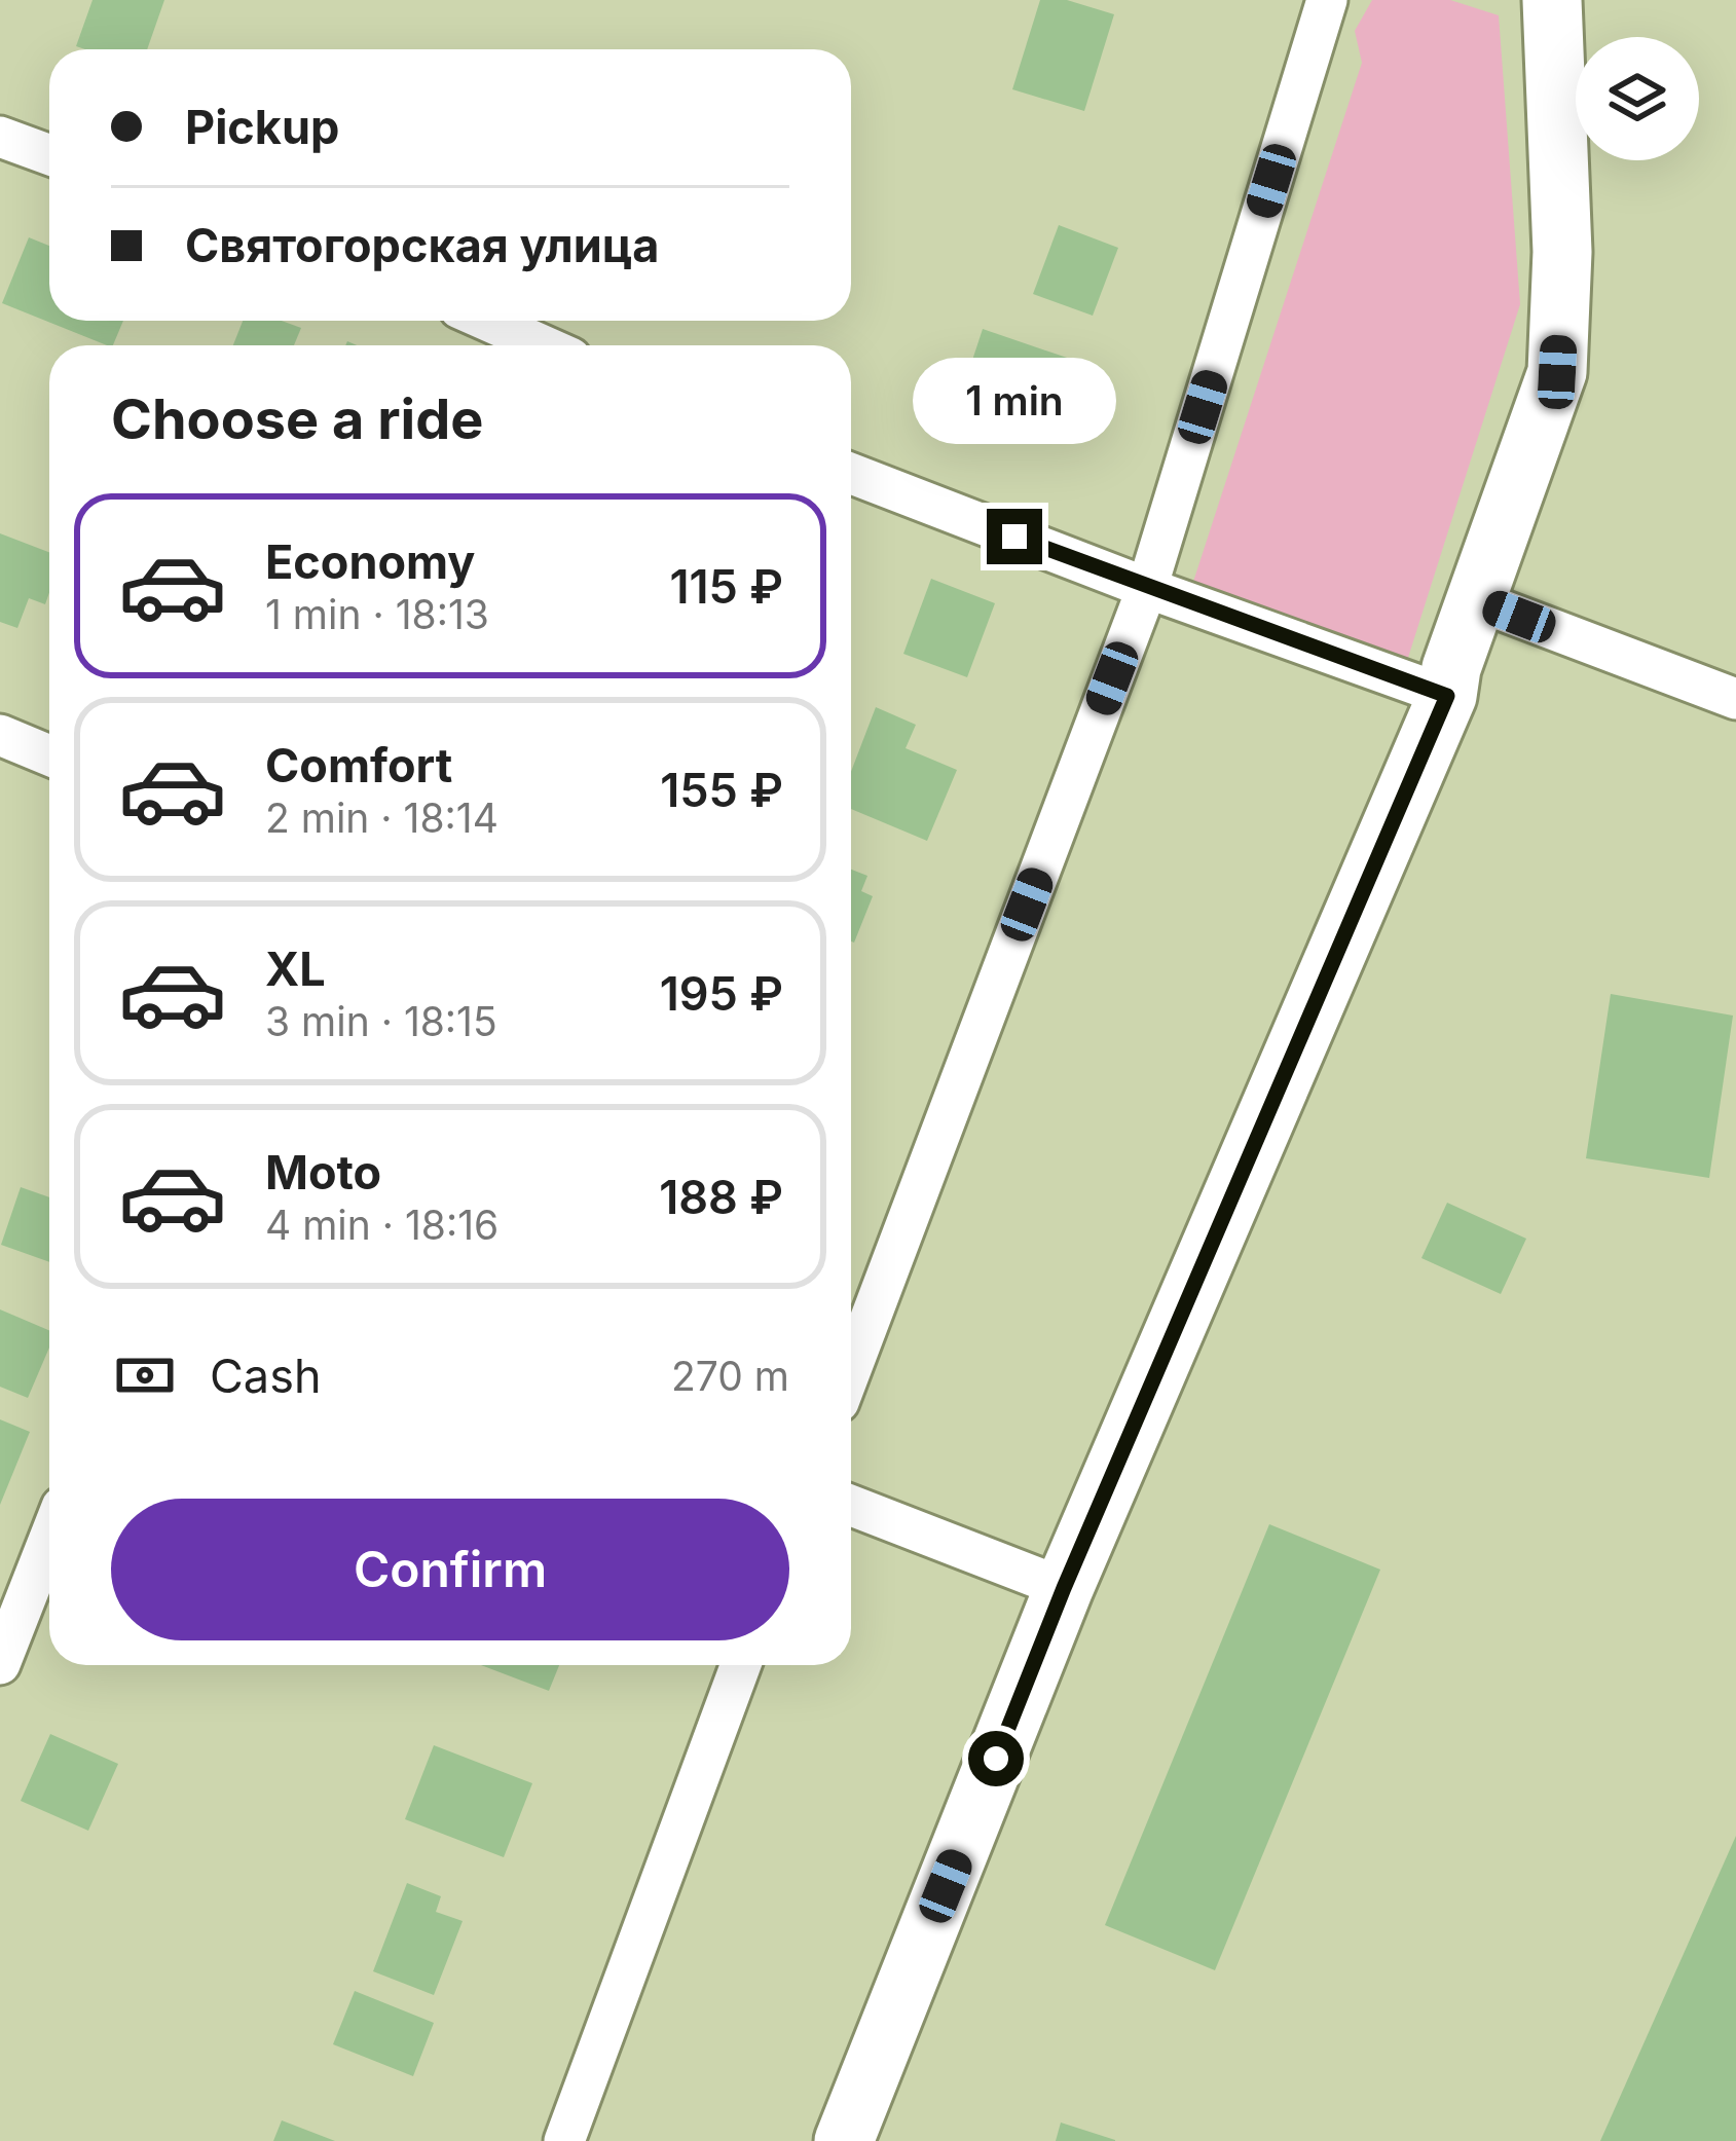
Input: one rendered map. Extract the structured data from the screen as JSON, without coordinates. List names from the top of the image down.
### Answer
{
  "page": {
    "banner": ["Pickup", "Святогорская улица"],
    "heading": "Choose a ride",
    "bubble": "1 min",
    "list": [
      {
        "name": "Economy",
        "note": "1 min · 18:13",
        "value": "115 ₽"
      },
      {
        "name": "Comfort",
        "note": "2 min · 18:14",
        "value": "155 ₽"
      },
      {
        "name": "XL",
        "note": "3 min · 18:15",
        "value": "195 ₽"
      },
      {
        "name": "Moto",
        "note": "4 min · 18:16",
        "value": "188 ₽"
      }
    ],
    "pay": ["Cash", "270 m"],
    "buttons": "Confirm"
  }
}
